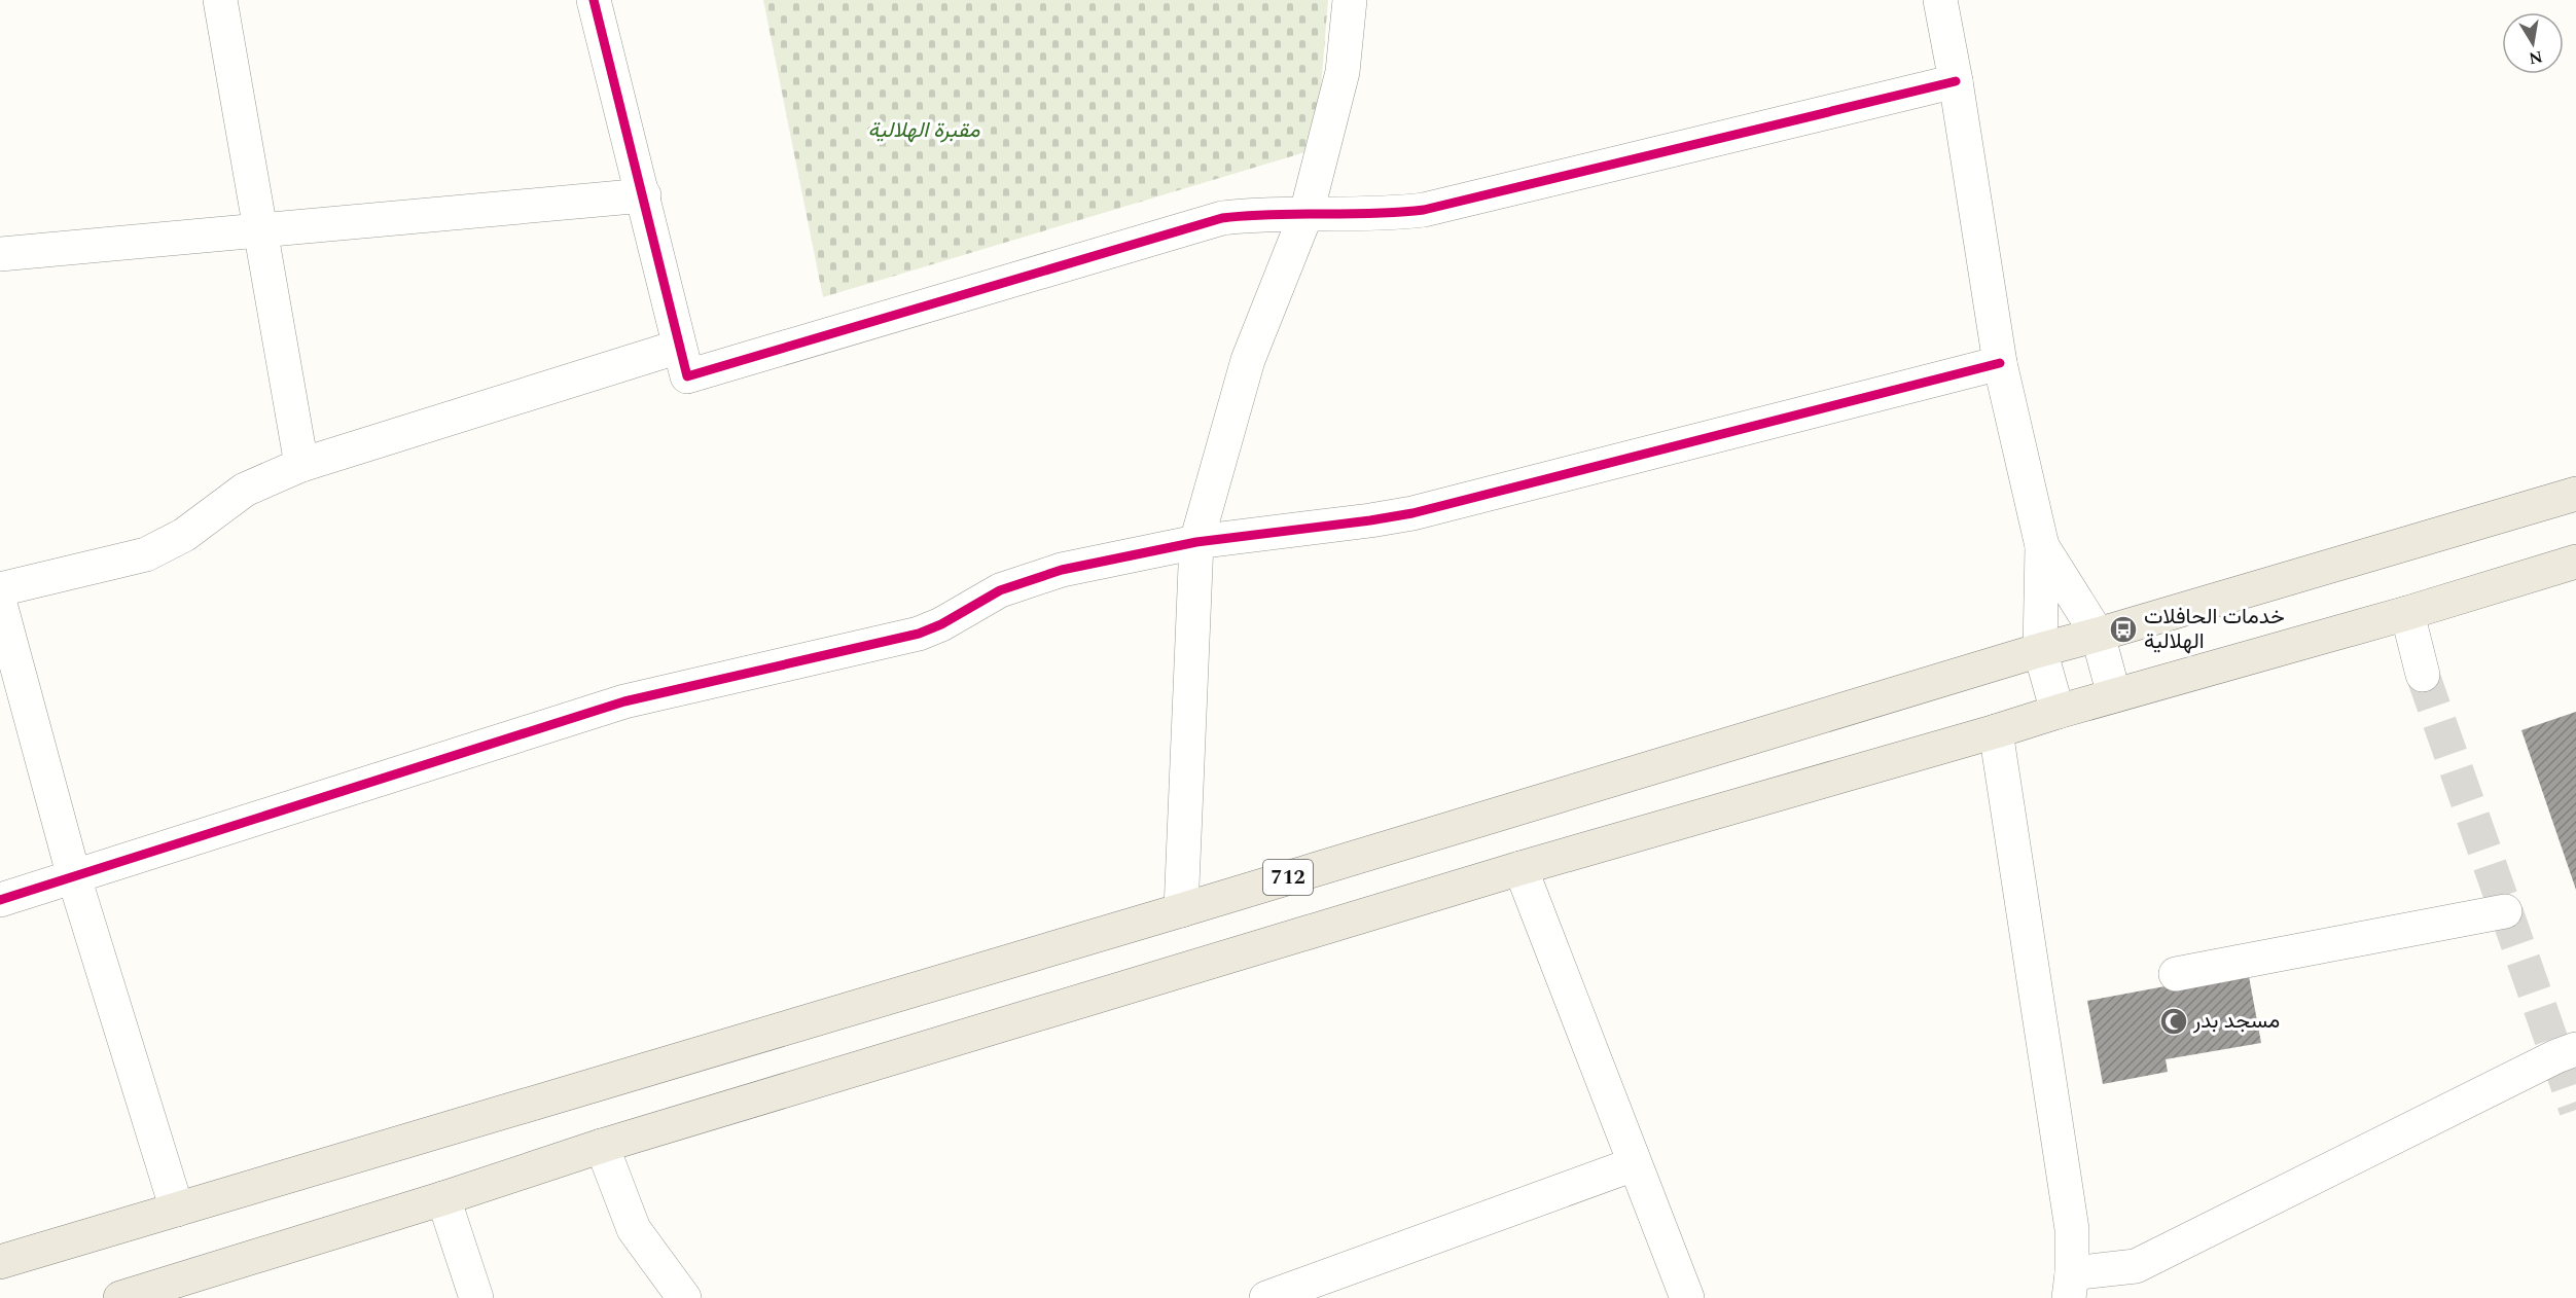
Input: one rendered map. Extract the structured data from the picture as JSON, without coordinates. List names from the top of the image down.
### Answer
{
  "streets": {
    "main road": ["712"]
  },
  "parks": ["مقبرة الهلالية"],
  "places": {
    "bus stop": ["خدمات الحافلات الهلالية"],
    "mosque": ["مسجد بدر"]
  },
  "north": "bottom"
}
